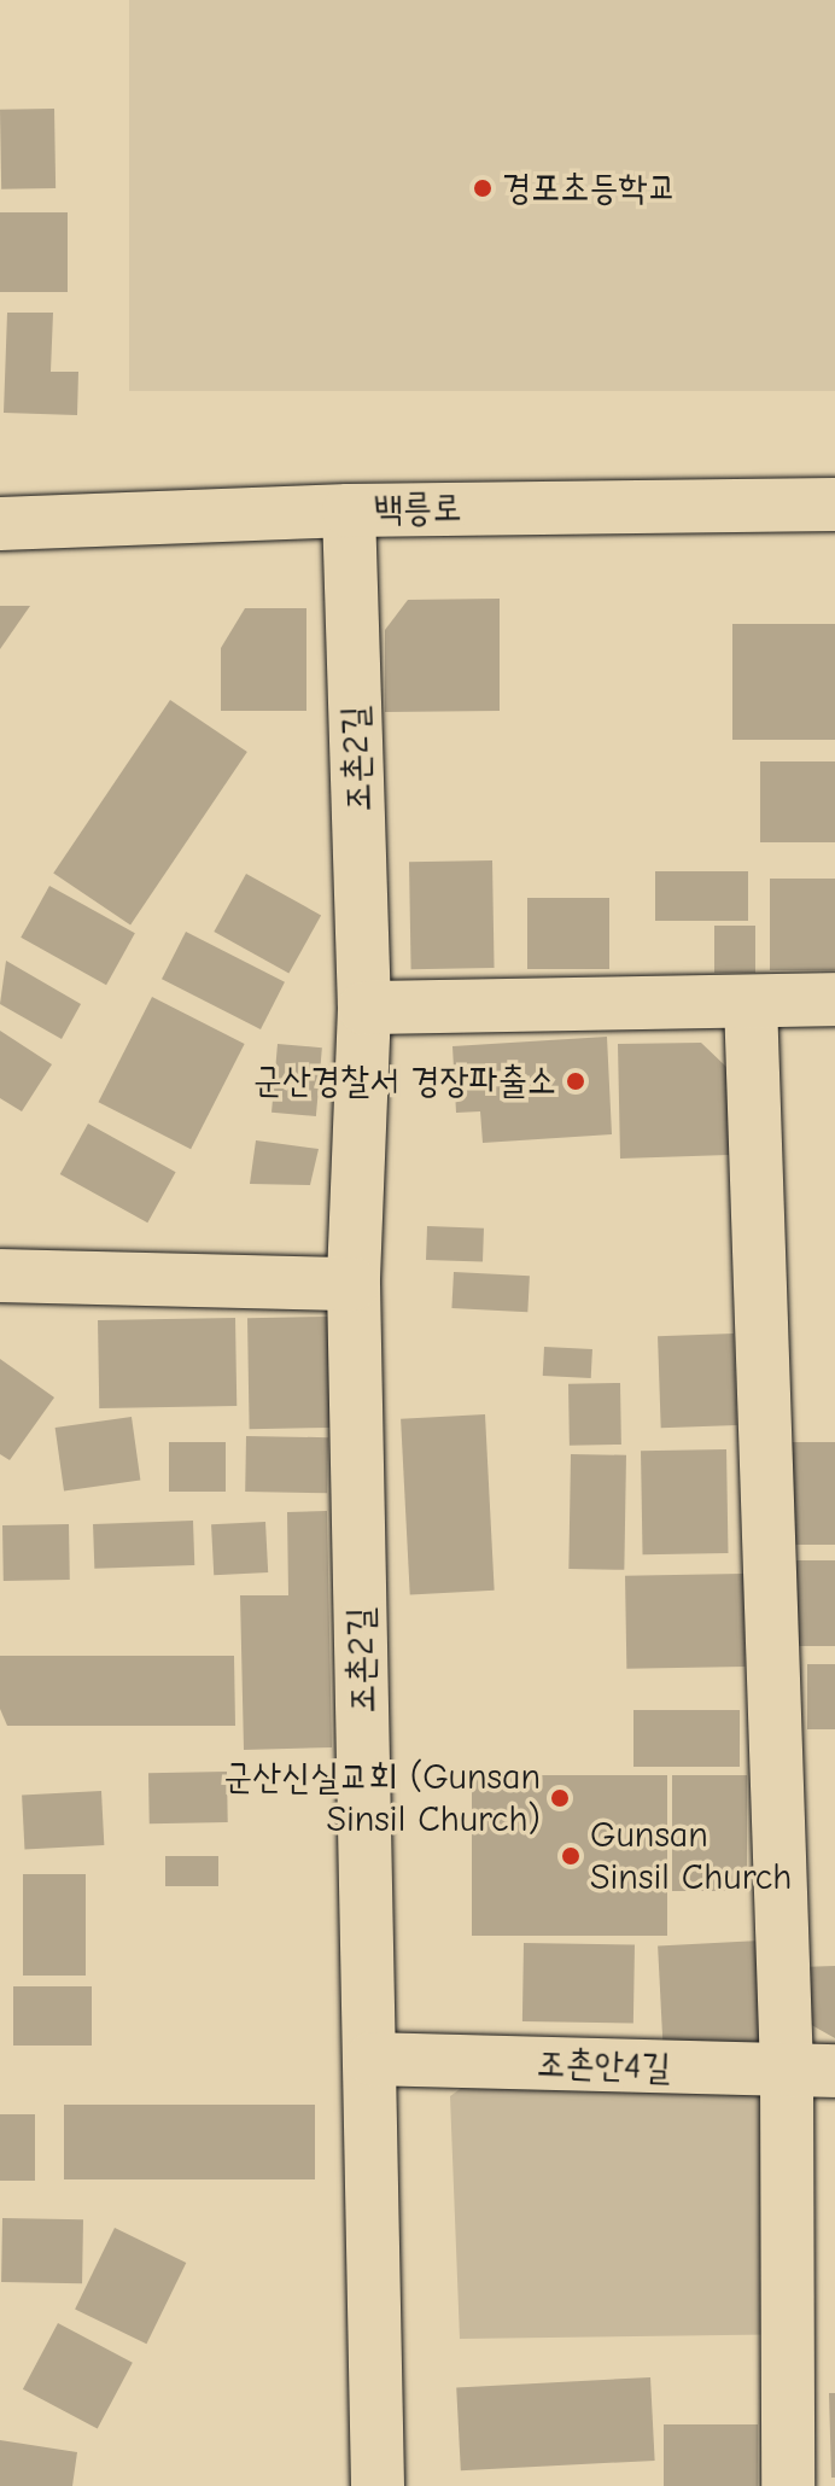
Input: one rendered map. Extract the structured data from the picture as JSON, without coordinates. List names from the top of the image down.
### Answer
{
  "streets": {
    "street": ["백릉로", "조촌2길", "조촌안4길"]
  },
  "crossings": [
    ["백릉로", "조촌2길"],
    ["조촌2길", "조촌안4길"]
  ],
  "places": [
    "경포초등학교",
    "군산경찰서 경장파출소",
    "군산신실교회 (Gunsan Sinsil Church)",
    "Gunsan Sinsil Church"
  ]
}
